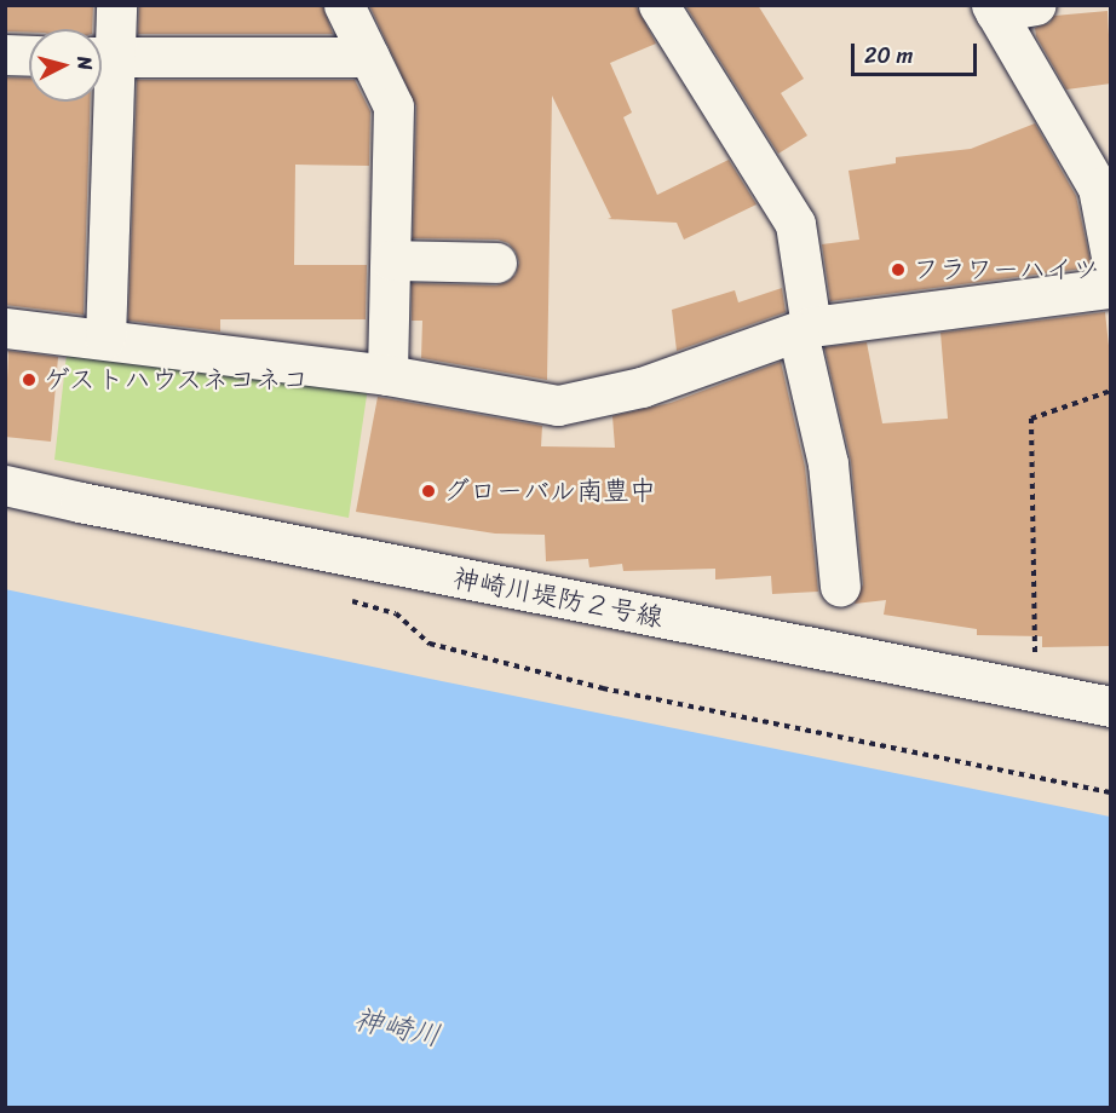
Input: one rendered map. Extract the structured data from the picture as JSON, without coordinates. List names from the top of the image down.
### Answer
{
  "streets": {
    "street": ["神崎川堤防２号線"]
  },
  "water": ["神崎川"],
  "places": ["フラワーハイツ", "ゲストハウスネコネコ", "グローバル南豊中"],
  "scale_bar": "20 m",
  "north": "right"
}
